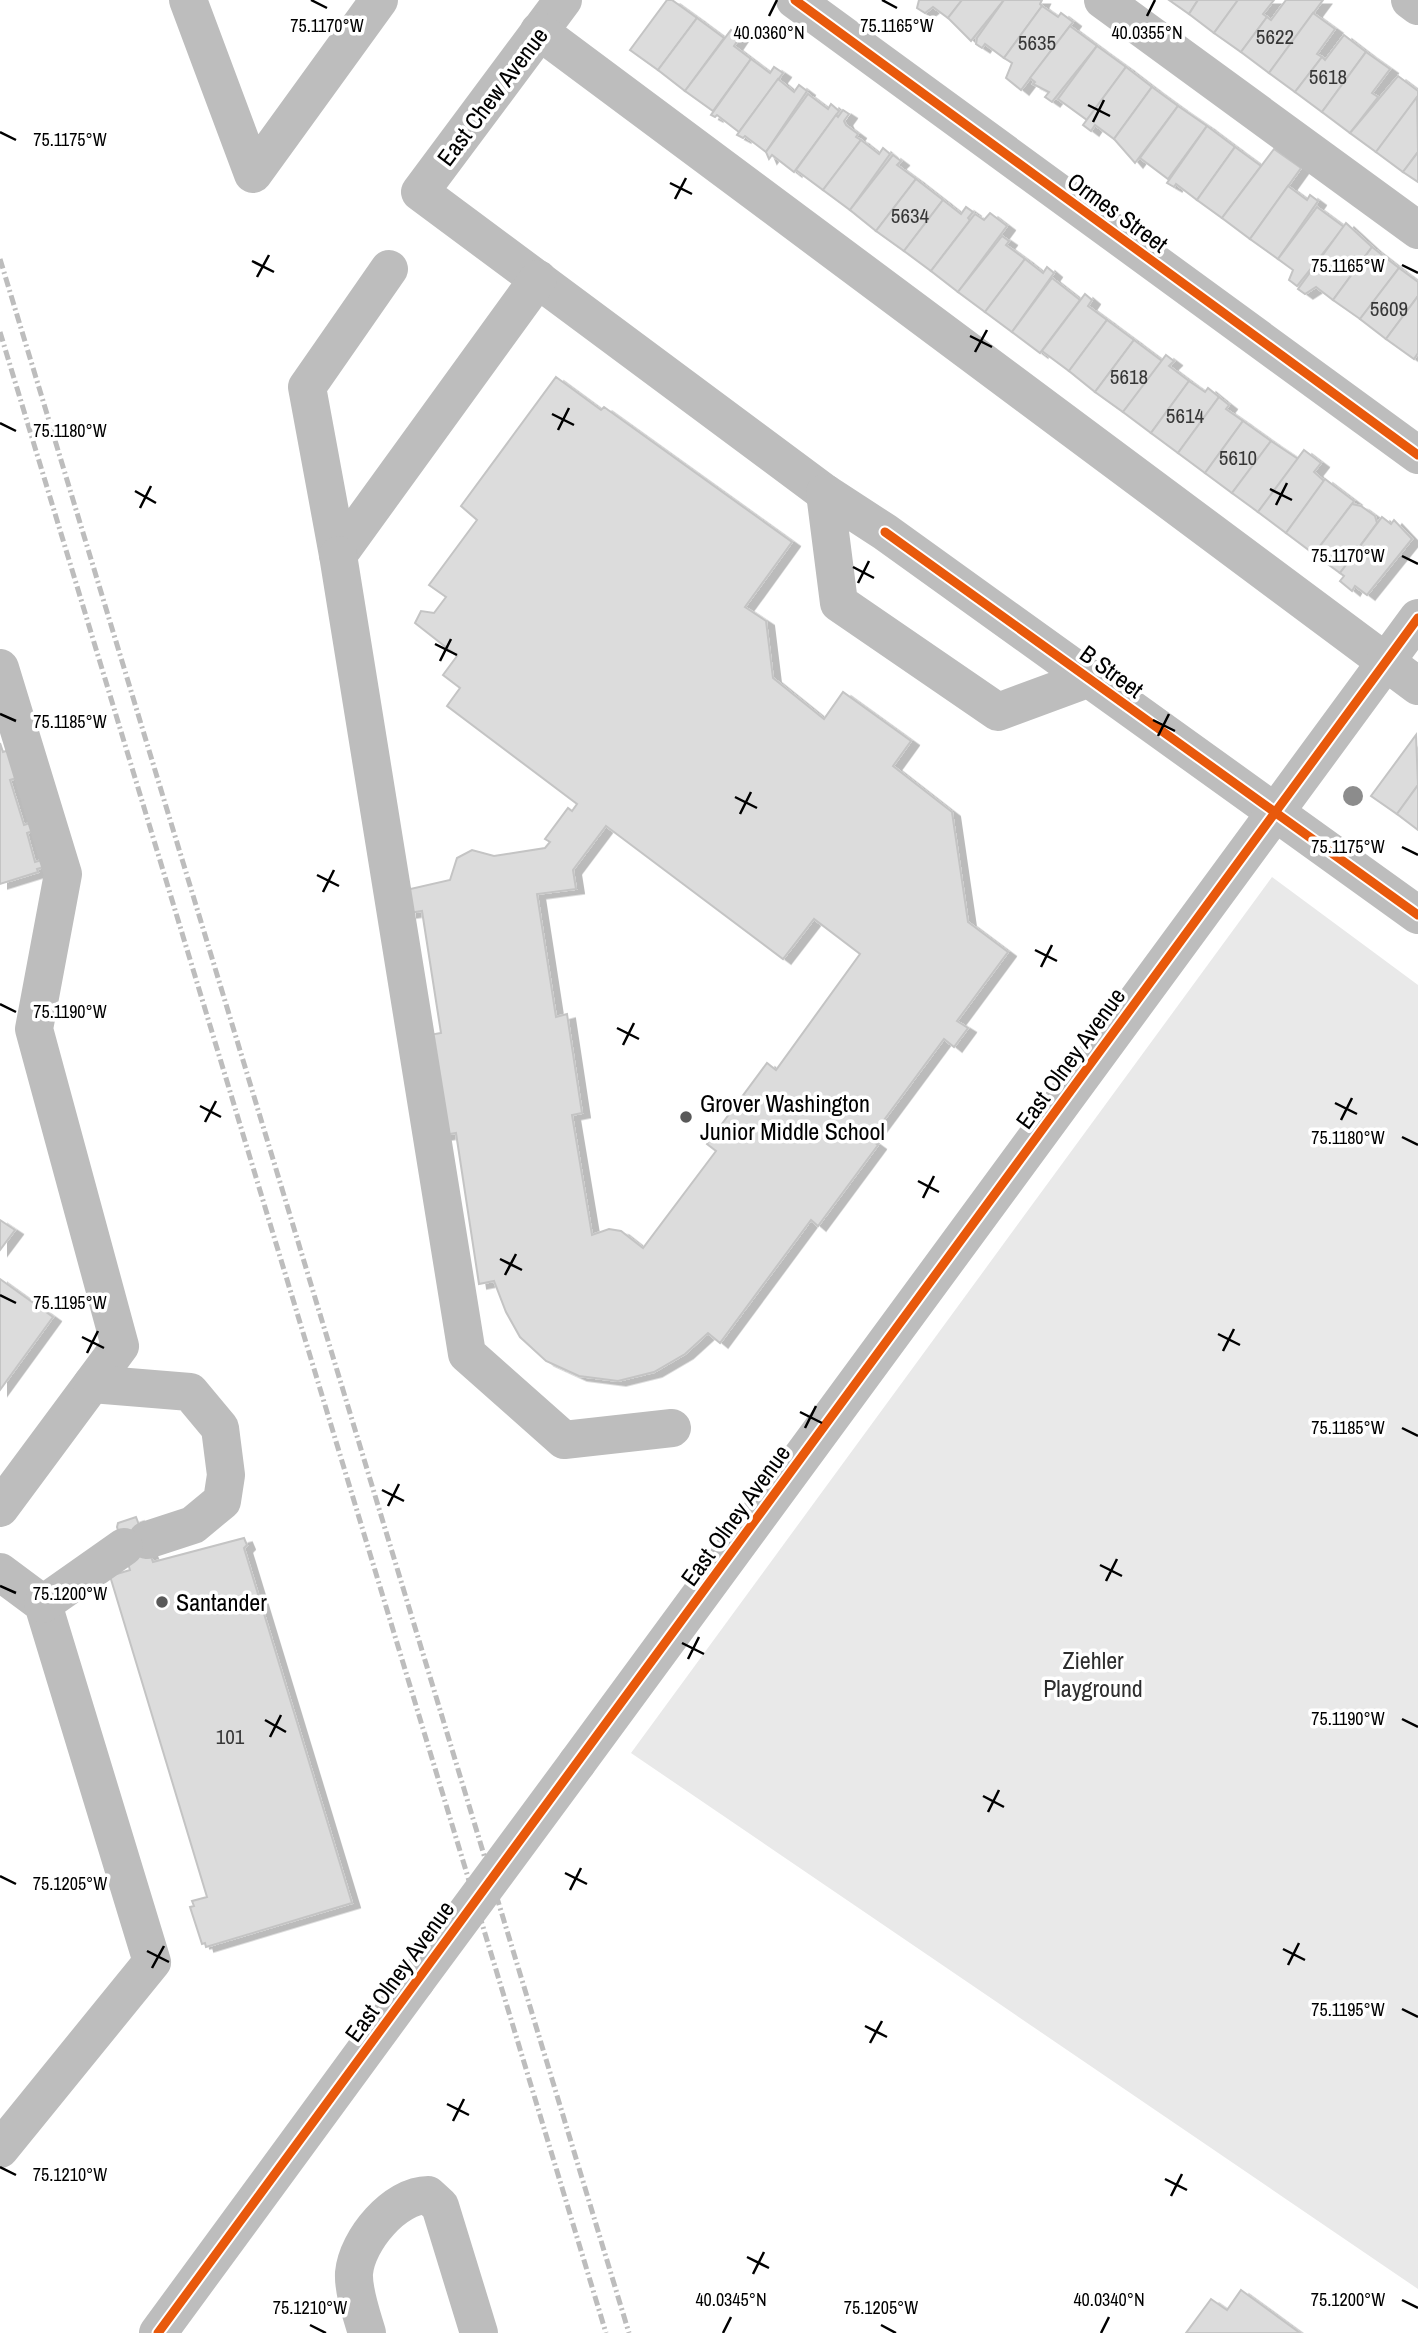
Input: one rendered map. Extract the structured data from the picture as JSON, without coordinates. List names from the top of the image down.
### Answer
{
  "streets": {
    "street": [
      "East Chew Avenue",
      "Ormes Street",
      "B Street",
      "East Olney Avenue"
    ]
  },
  "crossings": [
    ["East Chew Avenue", "B Street"],
    ["B Street", "East Olney Avenue"]
  ],
  "parks": ["Ziehler Playground"],
  "places": ["Grover Washington Junior Middle School", "Santander"],
  "house_numbers": [
    "5622",
    "5635",
    "5618",
    "5634",
    "5609",
    "5618",
    "5614",
    "5610",
    "101"
  ],
  "coordinates": [
    "75.1170°W",
    "75.1165°W",
    "40.0360°N",
    "40.0355°N",
    "75.1175°W",
    "75.1180°W",
    "75.1185°W",
    "75.1190°W",
    "75.1195°W",
    "75.1200°W",
    "75.1205°W",
    "75.1210°W",
    "40.0345°N",
    "40.0340°N"
  ]
}
